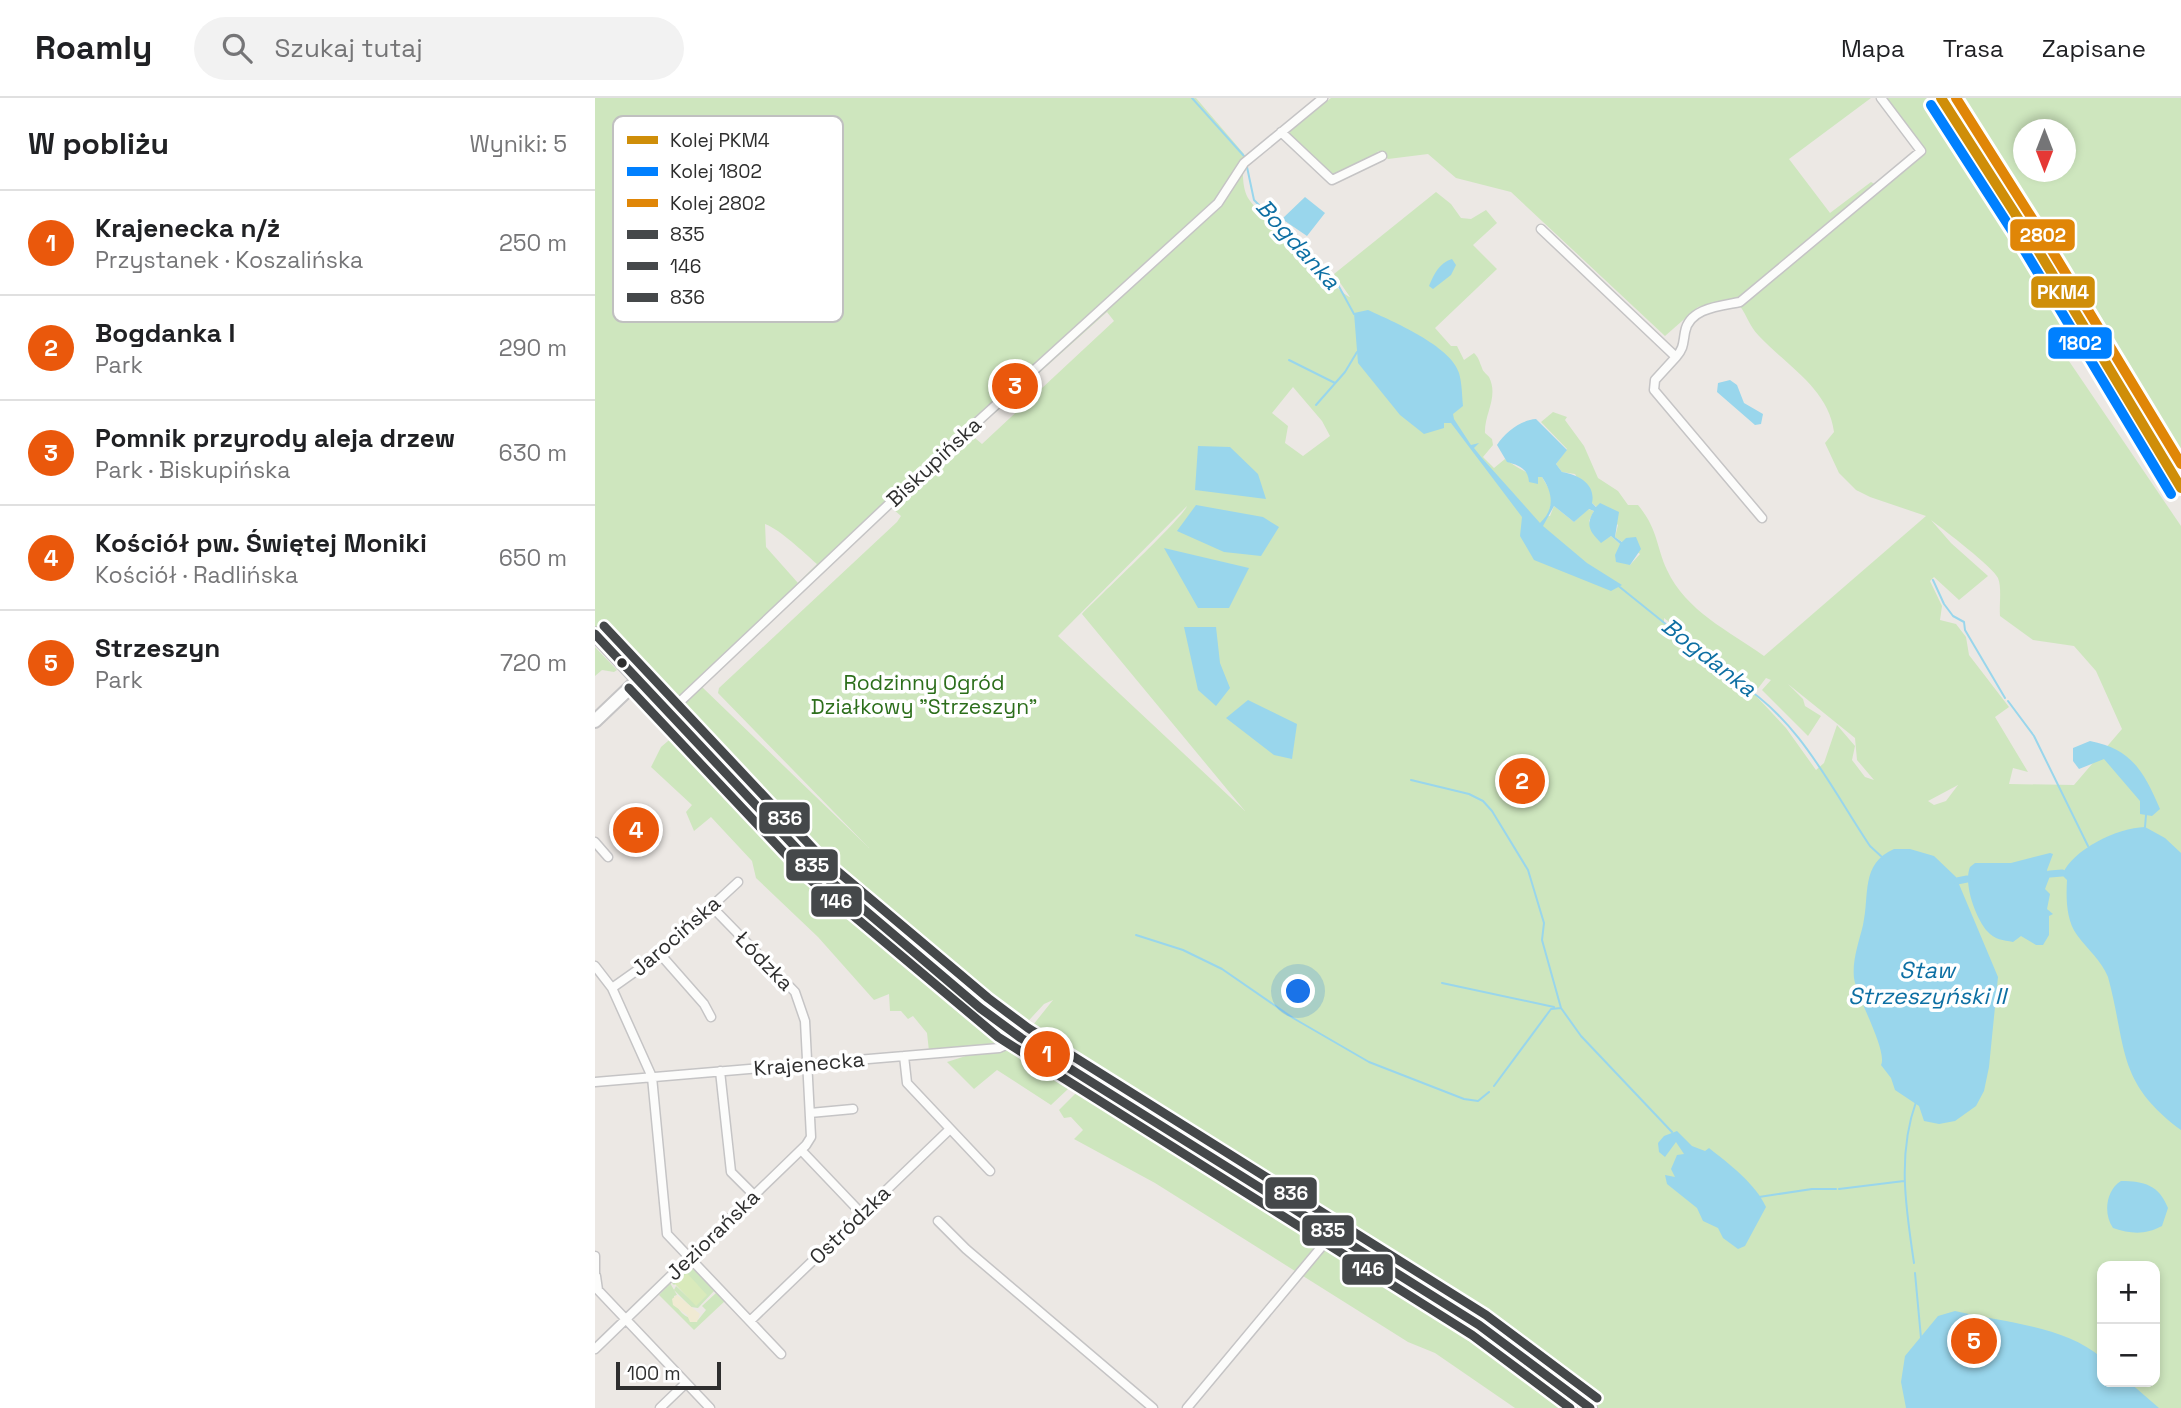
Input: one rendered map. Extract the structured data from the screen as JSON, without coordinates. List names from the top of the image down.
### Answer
{
  "streets": {
    "street": [
      "Biskupińska",
      "Jarocińska",
      "Łódzka",
      "Krajenecka",
      "Ostródzka",
      "Jeziorańska"
    ]
  },
  "crossings": [
    ["Jarocińska", "Łódzka"],
    ["Łódzka", "Krajenecka"],
    ["Łódzka", "Jeziorańska"],
    ["Krajenecka", "Jeziorańska"]
  ],
  "water": ["Bogdanka", "Staw Strzeszyński II"],
  "parks": ["Rodzinny Ogród Działkowy \"Strzeszyn\""],
  "lines": [
    "rail line PKM4",
    "rail line 2802",
    "rail line 1802",
    "transit line 836",
    "transit line 835",
    "transit line 146"
  ],
  "legend": [
    "Kolej PKM4",
    "Kolej 1802",
    "Kolej 2802",
    "835",
    "146",
    "836"
  ],
  "scale_bar": "100 m",
  "north": "bottom",
  "page": {
    "header": "Roamly",
    "search": "Szukaj tutaj",
    "nav": ["Mapa", "Trasa", "Zapisane"],
    "heading": ["W pobliżu", "Wyniki: 5"],
    "list": [
      {
        "mark": "1",
        "name": "Krajenecka n/ż",
        "note": "Przystanek · Koszalińska",
        "value": "250 m"
      },
      {
        "mark": "2",
        "name": "Bogdanka I",
        "note": "Park",
        "value": "290 m"
      },
      {
        "mark": "3",
        "name": "Pomnik przyrody aleja drzew",
        "note": "Park · Biskupińska",
        "value": "630 m"
      },
      {
        "mark": "4",
        "name": "Kościół pw. Świętej Moniki",
        "note": "Kościół · Radlińska",
        "value": "650 m"
      },
      {
        "mark": "5",
        "name": "Strzeszyn",
        "note": "Park",
        "value": "720 m"
      }
    ],
    "pins": [
      "3",
      "2",
      "4",
      "1",
      "5"
    ],
    "map_buttons": ["+", "−"],
    "scale": "100 m"
  }
}
